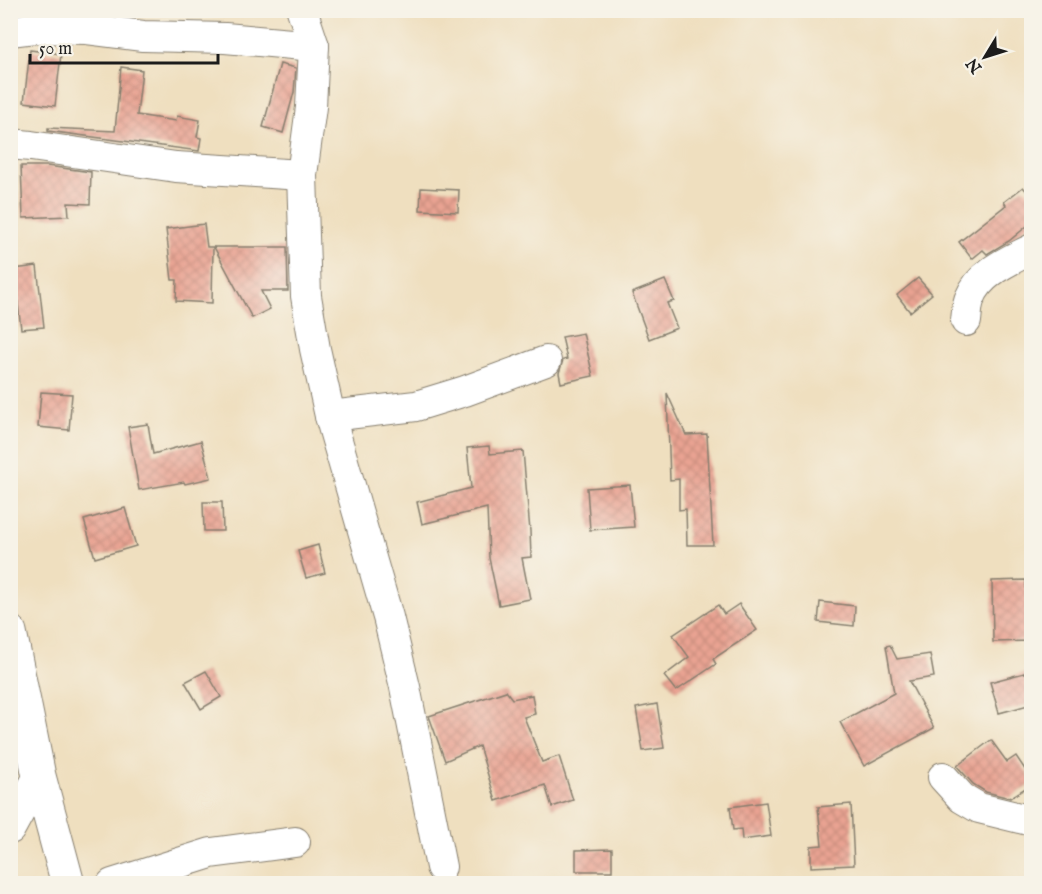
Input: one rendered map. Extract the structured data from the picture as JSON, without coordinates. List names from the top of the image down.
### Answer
{
  "scale_bar": "50 m",
  "north": "bottom left"
}
